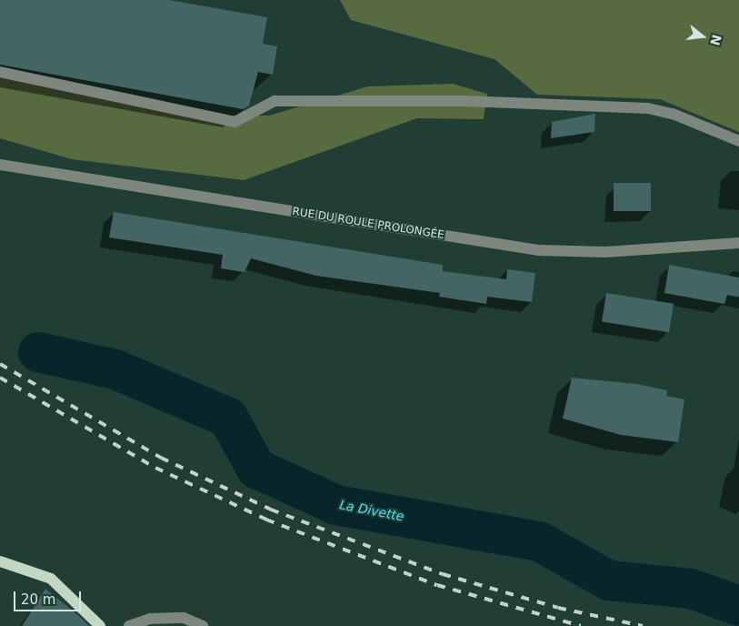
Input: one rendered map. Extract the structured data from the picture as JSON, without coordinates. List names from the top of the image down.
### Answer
{
  "streets": {
    "street": ["RUE DU ROULE PROLONGÉE"]
  },
  "water": ["La Divette"],
  "scale_bar": "20 m",
  "north": "right"
}
